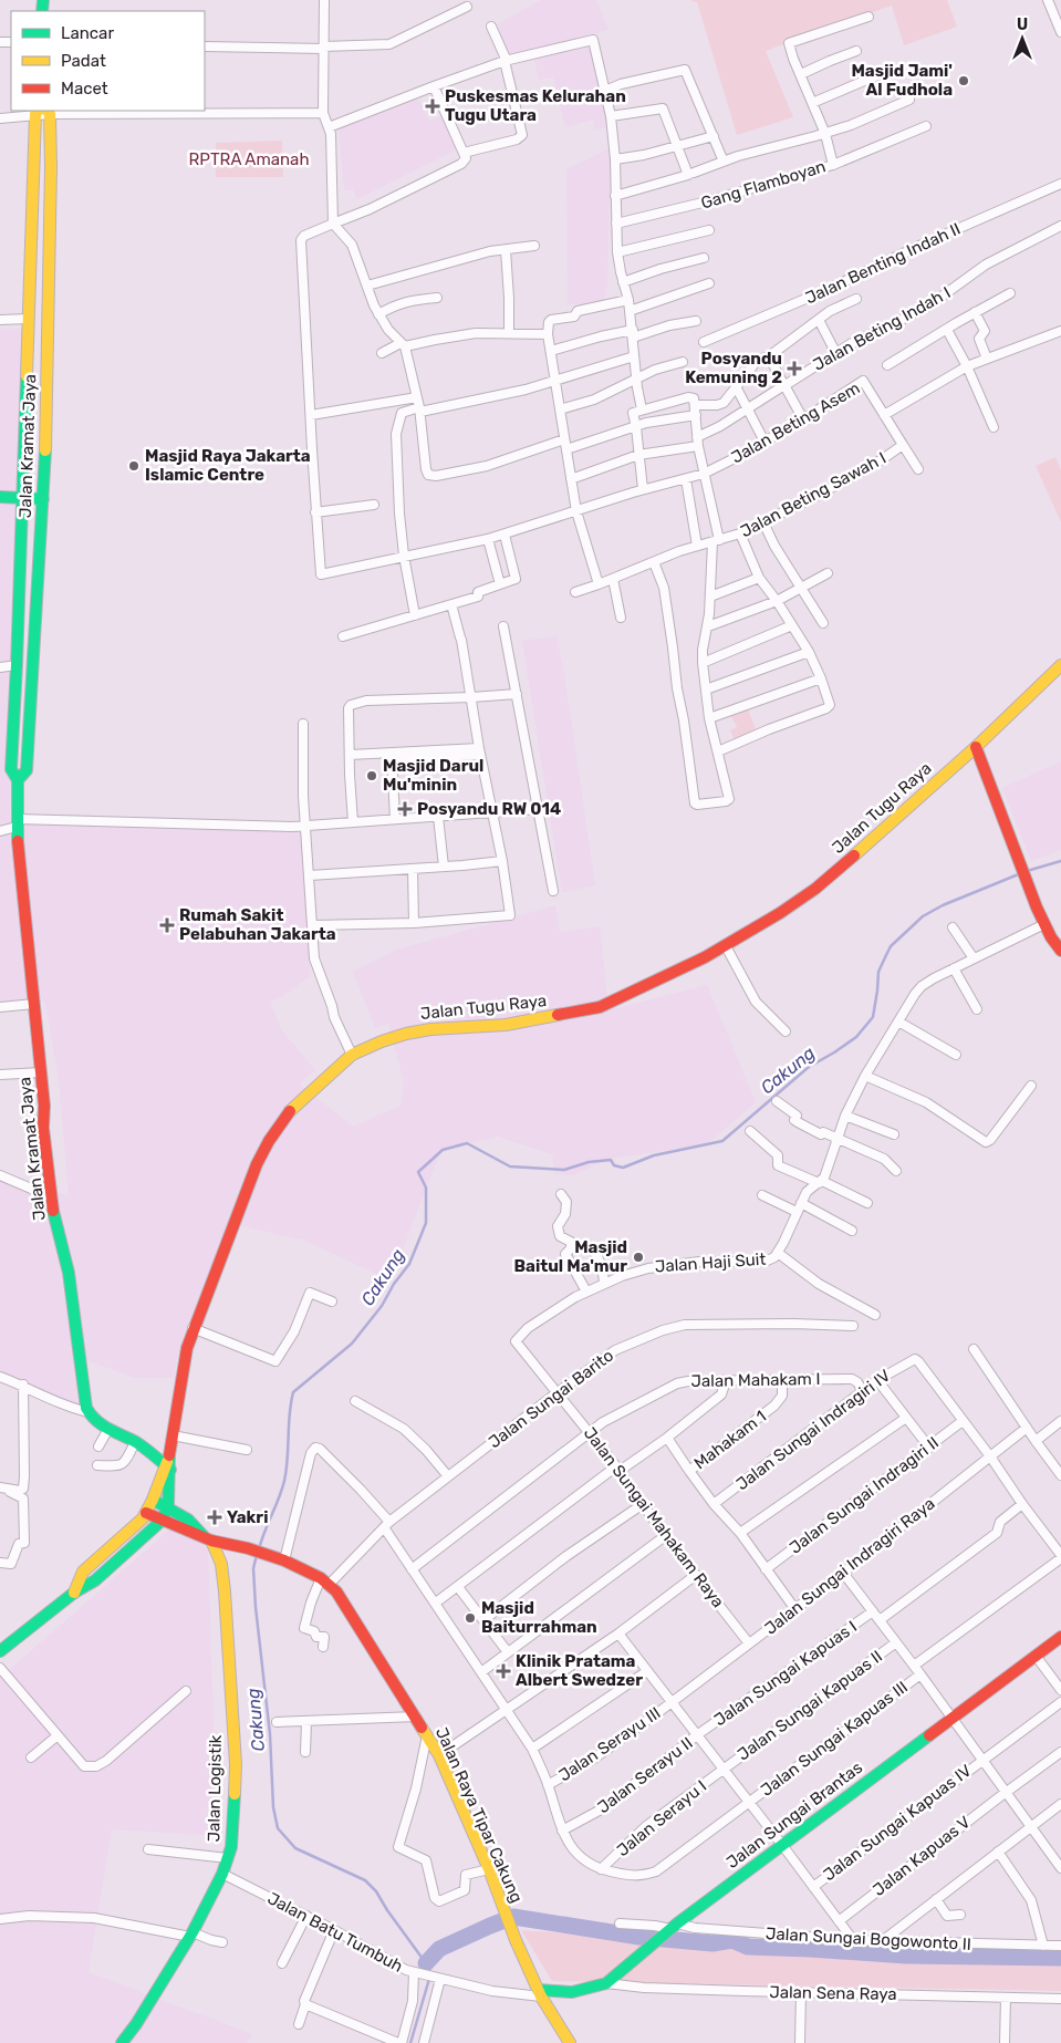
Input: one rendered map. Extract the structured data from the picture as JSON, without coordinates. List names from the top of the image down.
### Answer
{
  "streets": {
    "street": [
      "Gang Flamboyan",
      "Jalan Benting Indah II",
      "Jalan Beting Indah I",
      "Jalan Beting Asem",
      "Jalan Kramat Jaya",
      "Jalan Beting Sawah I",
      "Jalan Tugu Raya",
      "Jalan Haji Suit",
      "Jalan Mahakam I",
      "Jalan Sungai Barito",
      "Jalan Sungai Indragiri IV",
      "Mahakam 1",
      "Jalan Sungai Indragiri II",
      "Jalan Sungai Mahakam Raya",
      "Jalan Sungai Indragiri Raya",
      "Jalan Sungai Kapuas I",
      "Jalan Sungai Kapuas II",
      "Jalan Sungai Kapuas III",
      "Jalan Serayu III",
      "Jalan Serayu II",
      "Jalan Logistik",
      "Jalan Raya Tipar Cakung",
      "Jalan Sungai Brantas",
      "Jalan Serayu I",
      "Jalan Sungai Kapuas IV",
      "Jalan Kapuas V",
      "Jalan Batu Tumbuh",
      "Jalan Sungai Bogowonto II",
      "Jalan Sena Raya"
    ]
  },
  "crossings": [
    ["Jalan Beting Asem", "Jalan Beting Sawah I"],
    ["Jalan Haji Suit", "Jalan Sungai Barito"],
    ["Jalan Haji Suit", "Jalan Sungai Mahakam Raya"],
    ["Jalan Mahakam I", "Jalan Sungai Indragiri IV"],
    ["Jalan Mahakam I", "Mahakam 1"],
    ["Jalan Mahakam I", "Jalan Sungai Mahakam Raya"],
    ["Jalan Sungai Barito", "Jalan Sungai Mahakam Raya"],
    ["Jalan Sungai Barito", "Jalan Raya Tipar Cakung"],
    ["Jalan Sungai Indragiri IV", "Jalan Sungai Indragiri II"],
    ["Jalan Sungai Mahakam Raya", "Jalan Sungai Indragiri Raya"],
    ["Jalan Sungai Indragiri Raya", "Jalan Serayu III"],
    ["Jalan Sungai Kapuas I", "Jalan Serayu II"],
    ["Jalan Sungai Kapuas II", "Jalan Serayu I"],
    ["Jalan Sungai Kapuas III", "Jalan Serayu I"],
    ["Jalan Logistik", "Jalan Raya Tipar Cakung"],
    ["Jalan Logistik", "Jalan Batu Tumbuh"],
    ["Jalan Raya Tipar Cakung", "Jalan Sungai Brantas"],
    ["Jalan Sungai Brantas", "Jalan Sungai Bogowonto II"],
    ["Jalan Sungai Brantas", "Jalan Sena Raya"]
  ],
  "water": ["Cakung"],
  "parks": ["RPTRA Amanah"],
  "places": {
    "other": [
      "Masjid Jami' Al Fudhola",
      "Masjid Raya Jakarta Islamic Centre",
      "Masjid Darul Mu'minin",
      "Masjid Baitul Ma'mur",
      "Masjid Baiturrahman"
    ],
    "health": [
      "Puskesmas Kelurahan Tugu Utara",
      "Posyandu Kemuning 2",
      "Posyandu RW 014",
      "Rumah Sakit Pelabuhan Jakarta",
      "Yakri",
      "Klinik Pratama Albert Swedzer"
    ]
  },
  "legend": ["Lancar", "Padat", "Macet"],
  "north": "top"
}
